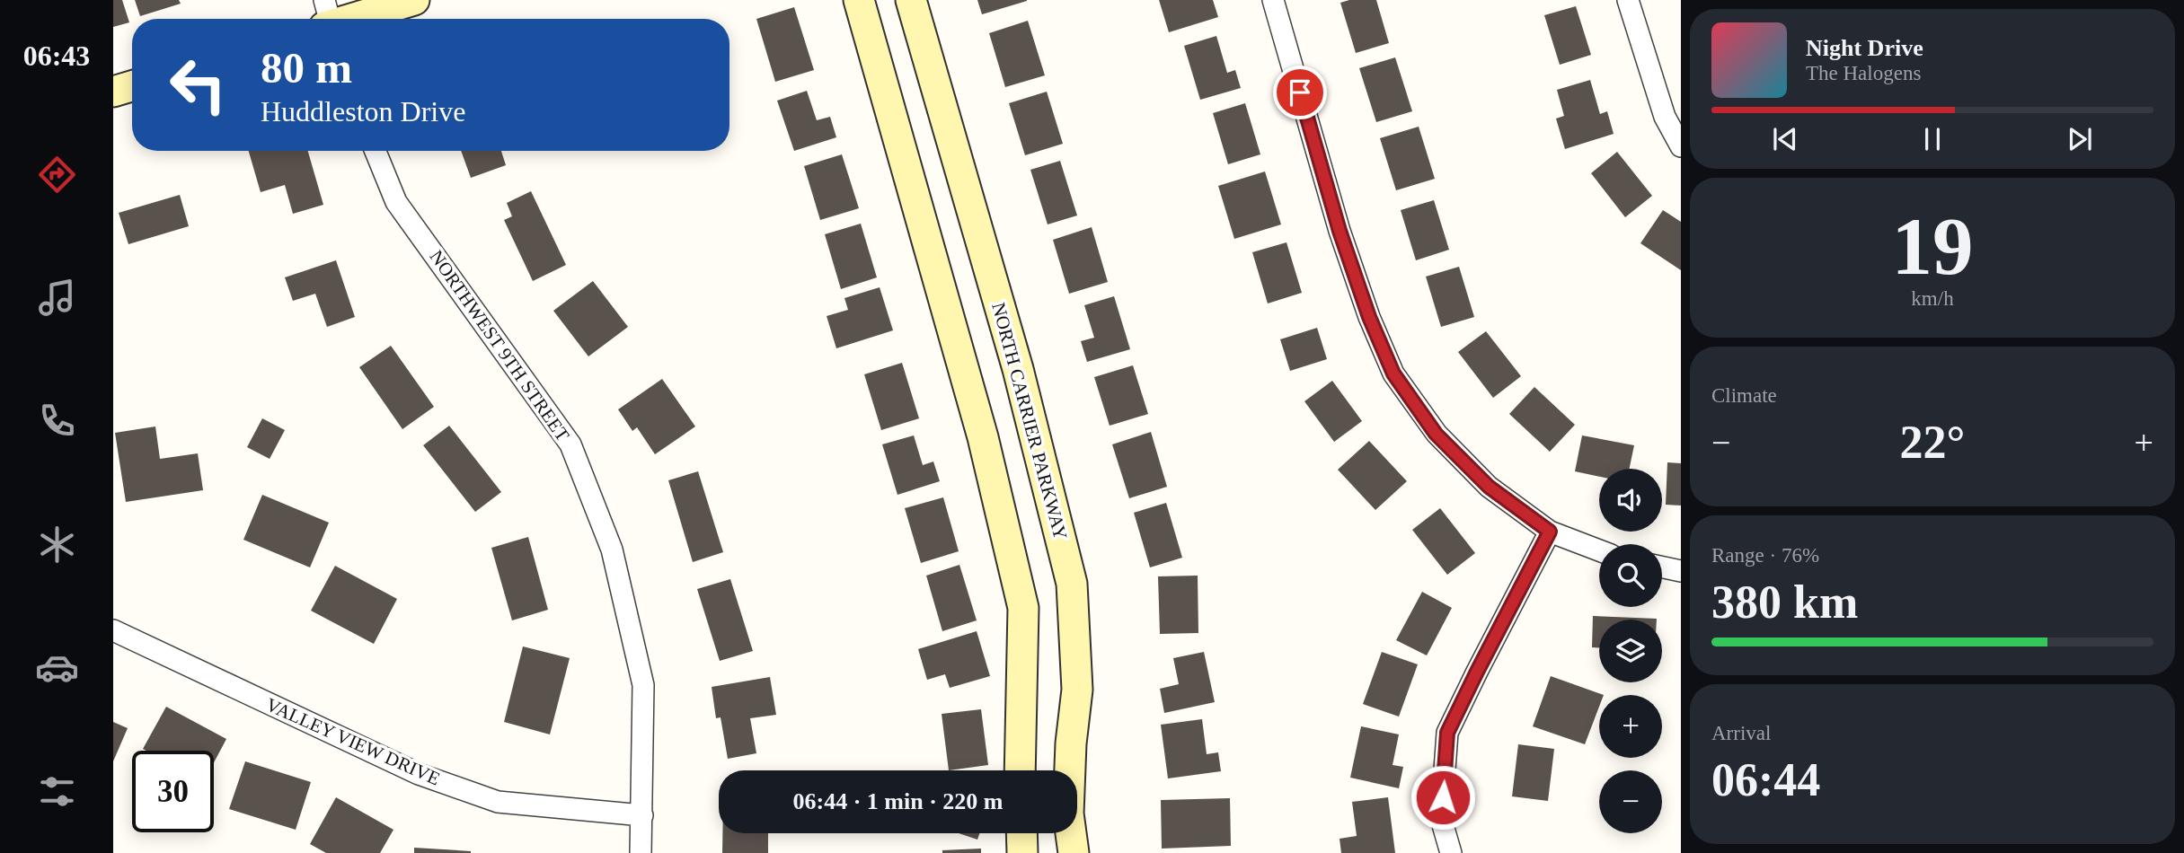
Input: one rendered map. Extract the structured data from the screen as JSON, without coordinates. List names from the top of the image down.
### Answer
{
  "streets": {
    "main road": ["NORTH CARRIER PARKWAY"],
    "street": ["NORTHWEST 9TH STREET", "VALLEY VIEW DRIVE"]
  },
  "crossings": [
    ["NORTHWEST 9TH STREET", "VALLEY VIEW DRIVE"]
  ],
  "page": {
    "tabs": "06:43",
    "turn": ["80 m", "Huddleston Drive"],
    "song": ["Night Drive", "The Halogens"],
    "tile": [
      ["19", "km/h"],
      "Climate",
      ["Range · 76%", "380 km"],
      ["Arrival", "06:44"]
    ],
    "heat": ["−", "22°", "+"],
    "map_buttons": ["+", "−"],
    "limit": "30",
    "trip": "06:44 · 1 min · 220 m"
  }
}
